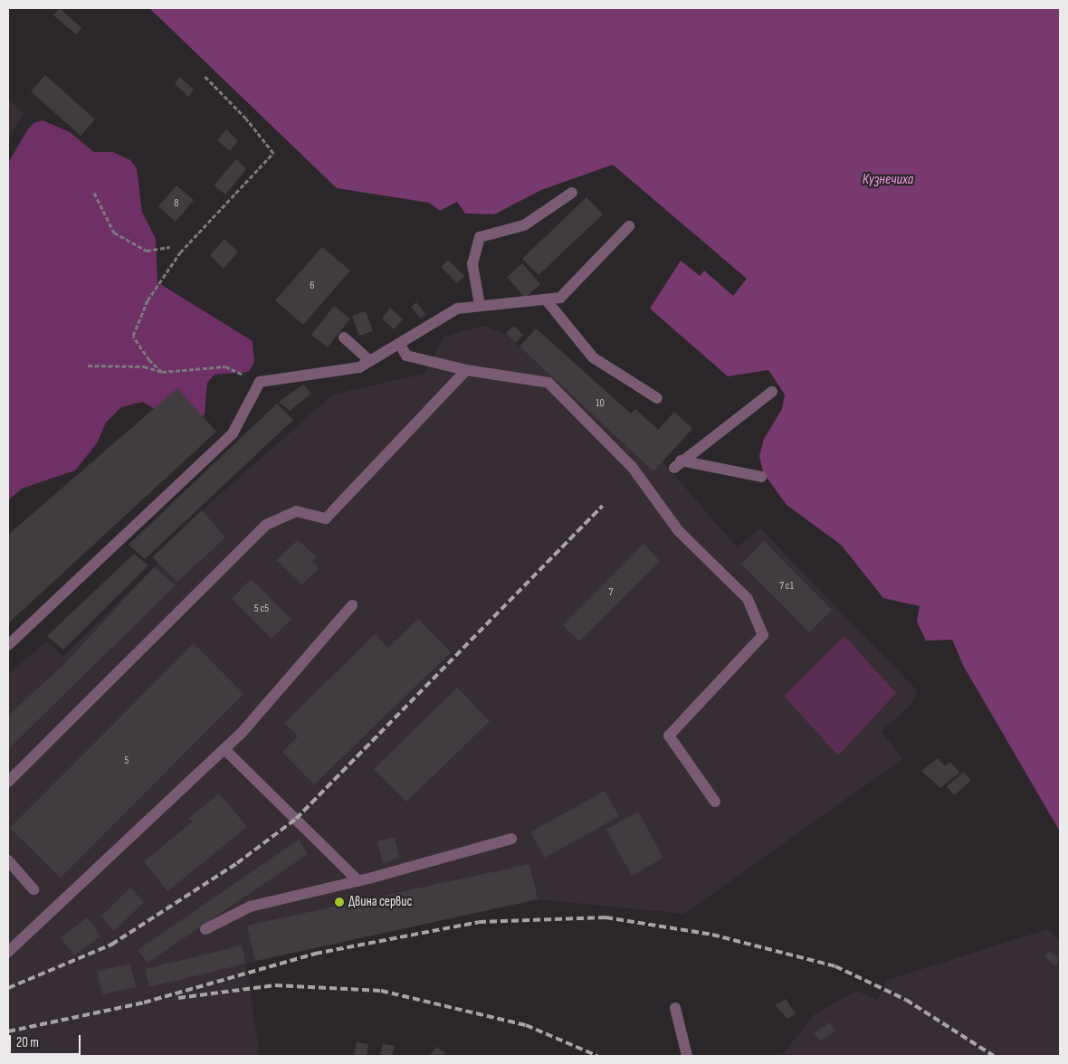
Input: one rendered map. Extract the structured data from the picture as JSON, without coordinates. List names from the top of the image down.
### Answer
{
  "water": ["Кузнечиха"],
  "places": ["Двина сервис"],
  "house_numbers": [
    "8",
    "6",
    "10",
    "7 с1",
    "7",
    "5 с5",
    "5"
  ],
  "scale_bar": "20 m"
}
